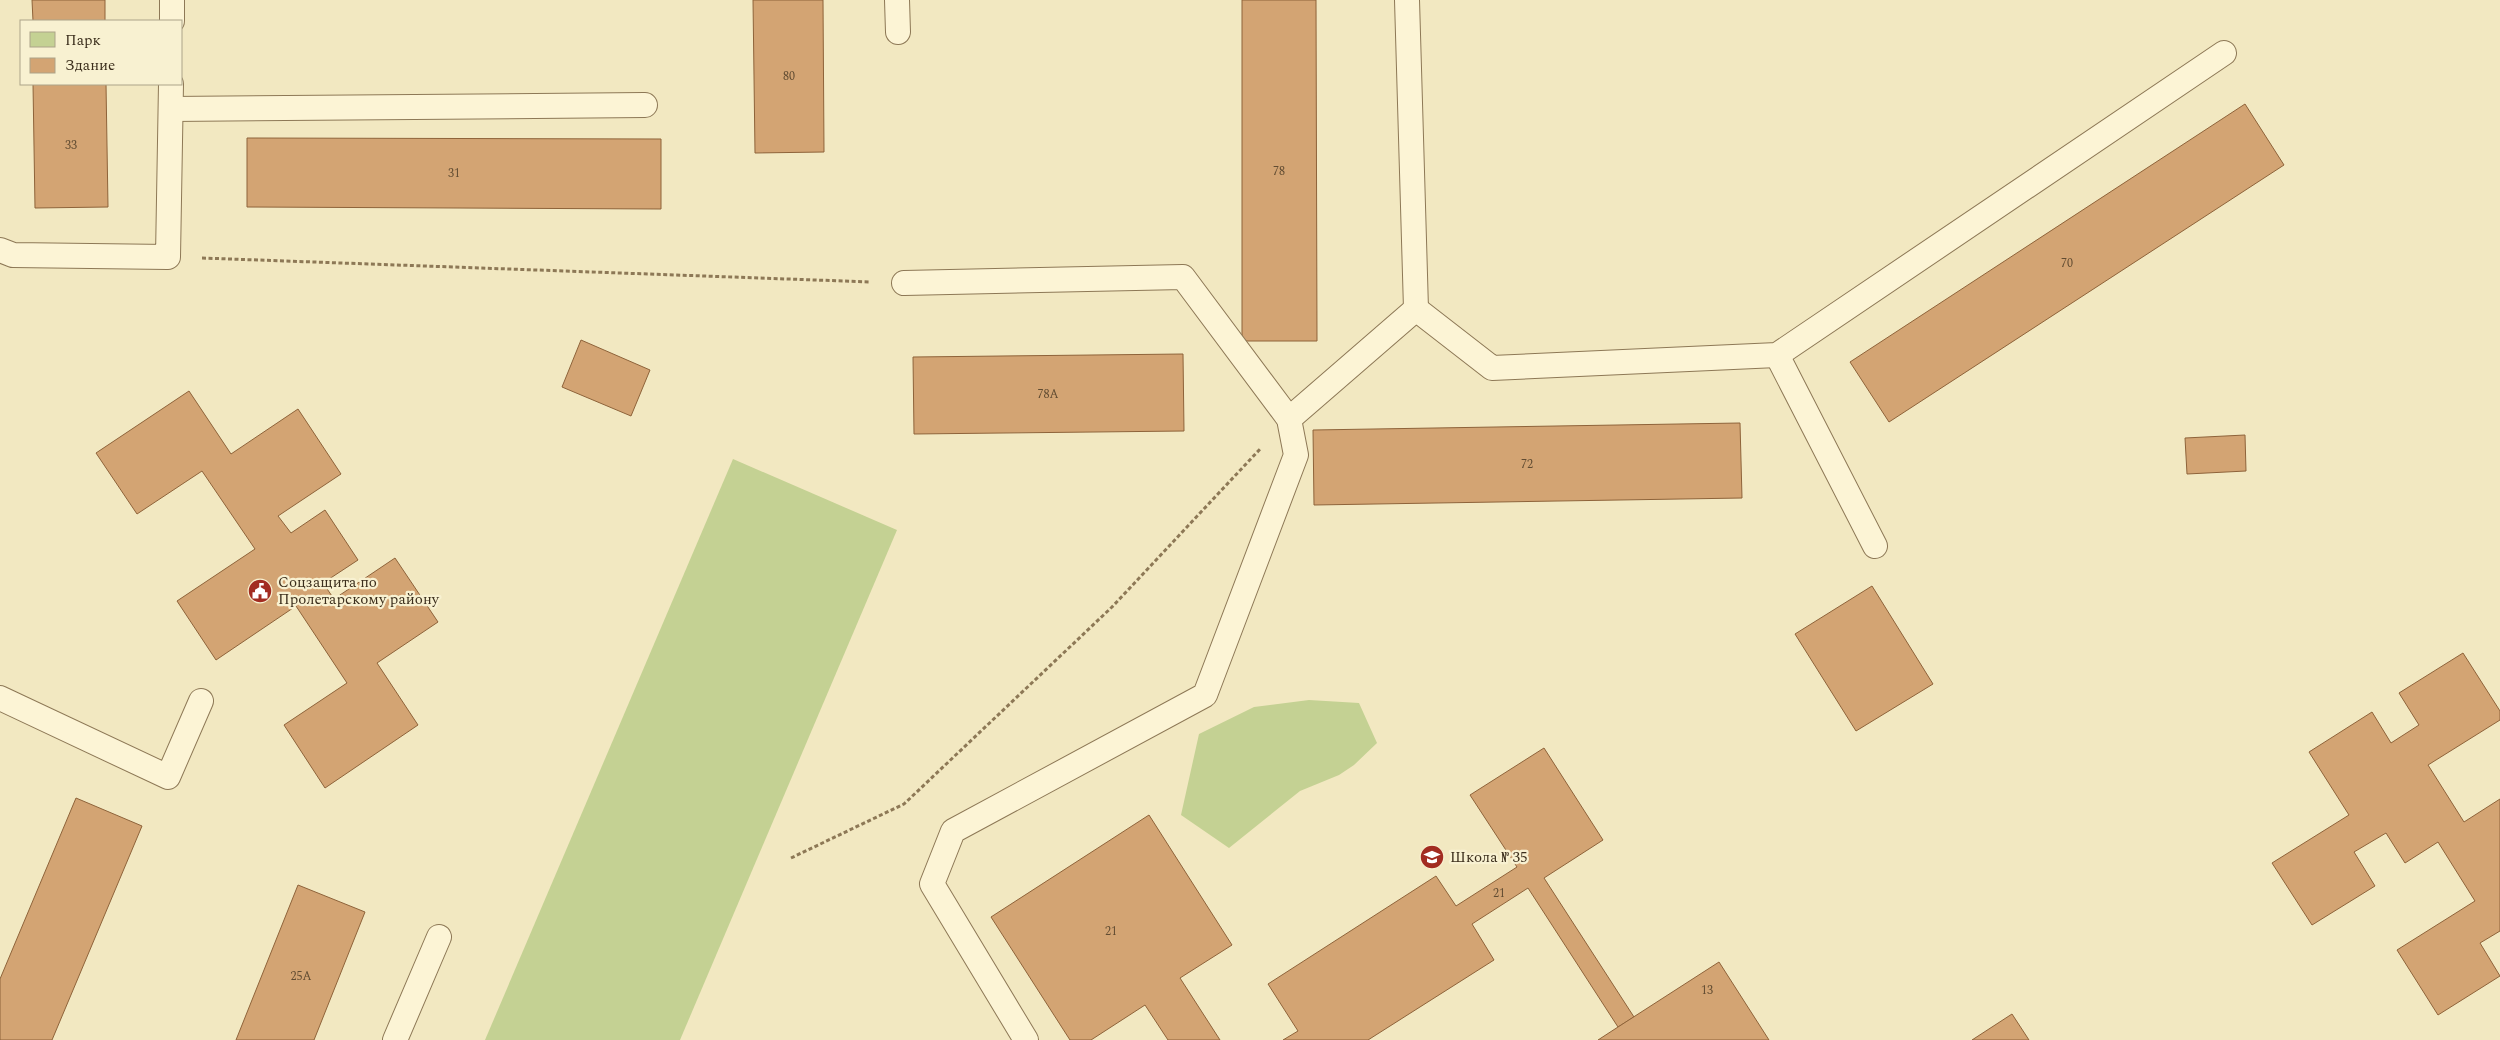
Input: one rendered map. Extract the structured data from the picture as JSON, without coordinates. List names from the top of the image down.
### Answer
{
  "places": {
    "public building": ["Соцзащита по Пролетарскому району"],
    "school or university": ["Школа № 35"]
  },
  "house_numbers": [
    "80",
    "33",
    "78",
    "31",
    "70",
    "78А",
    "72",
    "21",
    "21",
    "25А",
    "13"
  ],
  "legend": ["Парк", "Здание"]
}
